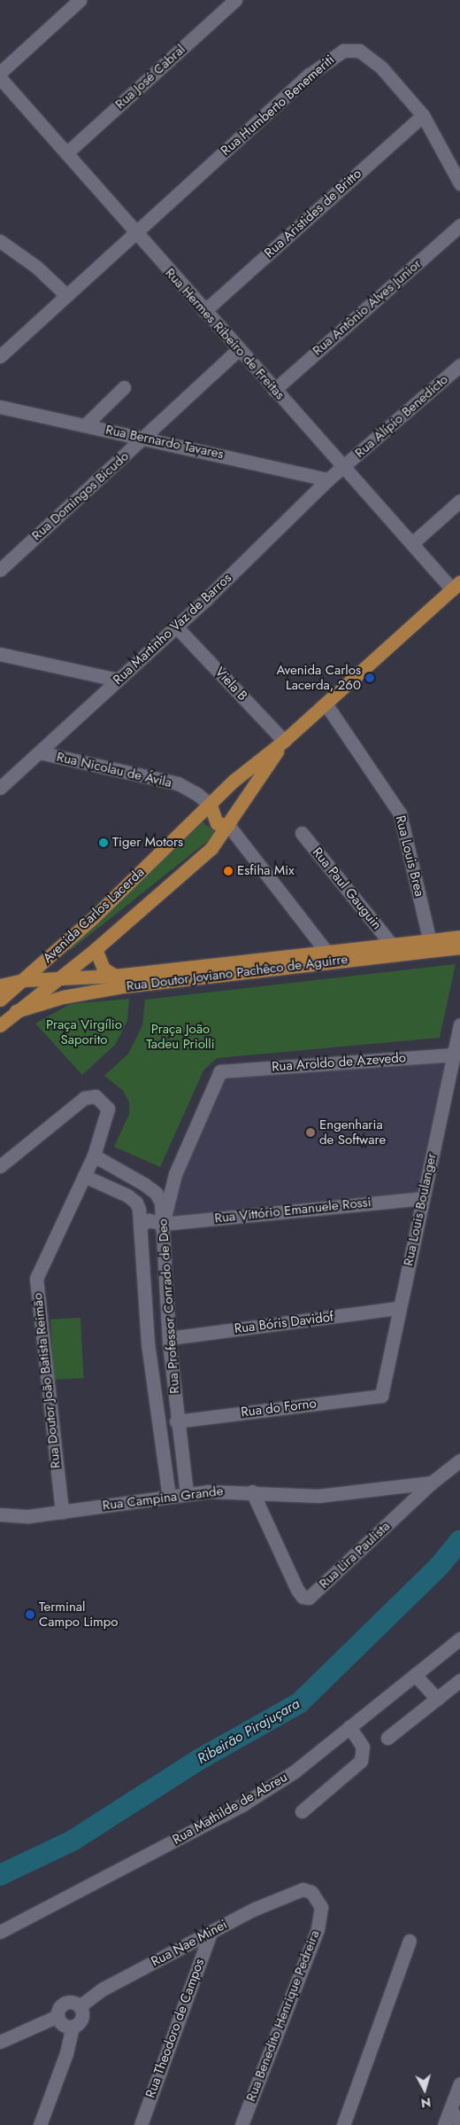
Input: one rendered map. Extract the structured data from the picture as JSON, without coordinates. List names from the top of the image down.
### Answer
{
  "streets": {
    "main road": ["Avenida Carlos Lacerda", "Rua Doutor Joviano Pachêco de Aguirre"],
    "street": [
      "Rua José Cabral",
      "Rua Humberto Benemeriti",
      "Rua Aristides de Britto",
      "Rua Antônio Alves Junior",
      "Rua Hermes Ribeiro de Freitas",
      "Rua Alípio Benedicto",
      "Rua Bernardo Tavares",
      "Rua Domingos Bicudo",
      "Rua Martinho Vaz de Barros",
      "Viela B",
      "Rua Nicolau de Ávila",
      "Rua Louis Brea",
      "Rua Paul Gauguin",
      "Rua Aroldo de Azevedo",
      "Rua Louis Boulanger",
      "Rua Vittório Emanuele Rossi",
      "Rua Professor Conrado de Deo",
      "Rua Bóris Davidof",
      "Rua Doutor João Batista Reimão",
      "Rua do Forno",
      "Rua Campina Grande",
      "Rua Lira Paulista",
      "Rua Mathilde de Abreu",
      "Rua Nae Minei",
      "Rua Benedito Henrique Pedreira",
      "Rua Theodoro de Campos"
    ]
  },
  "crossings": [
    ["Rua José Cabral", "Rua Hermes Ribeiro de Freitas"],
    ["Rua Humberto Benemeriti", "Rua Aristides de Britto"],
    ["Rua Humberto Benemeriti", "Rua Hermes Ribeiro de Freitas"],
    ["Rua Aristides de Britto", "Rua Hermes Ribeiro de Freitas"],
    ["Rua Antônio Alves Junior", "Rua Hermes Ribeiro de Freitas"],
    ["Rua Hermes Ribeiro de Freitas", "Rua Alípio Benedicto"],
    ["Rua Hermes Ribeiro de Freitas", "Rua Domingos Bicudo"],
    ["Rua Hermes Ribeiro de Freitas", "Rua Martinho Vaz de Barros"],
    ["Rua Hermes Ribeiro de Freitas", "Avenida Carlos Lacerda"],
    ["Rua Alípio Benedicto", "Rua Martinho Vaz de Barros"],
    ["Rua Bernardo Tavares", "Rua Domingos Bicudo"],
    ["Rua Bernardo Tavares", "Rua Martinho Vaz de Barros"],
    ["Rua Martinho Vaz de Barros", "Viela B"],
    ["Rua Martinho Vaz de Barros", "Rua Nicolau de Ávila"],
    ["Viela B", "Avenida Carlos Lacerda"],
    ["Rua Nicolau de Ávila", "Avenida Carlos Lacerda"],
    ["Rua Louis Brea", "Avenida Carlos Lacerda"],
    ["Rua Louis Brea", "Rua Doutor Joviano Pachêco de Aguirre"],
    ["Rua Paul Gauguin", "Rua Doutor Joviano Pachêco de Aguirre"],
    ["Avenida Carlos Lacerda", "Rua Doutor Joviano Pachêco de Aguirre"],
    ["Rua Aroldo de Azevedo", "Rua Louis Boulanger"],
    ["Rua Aroldo de Azevedo", "Rua Vittório Emanuele Rossi"],
    ["Rua Aroldo de Azevedo", "Rua Professor Conrado de Deo"],
    ["Rua Louis Boulanger", "Rua Vittório Emanuele Rossi"],
    ["Rua Louis Boulanger", "Rua Bóris Davidof"],
    ["Rua Louis Boulanger", "Rua do Forno"],
    ["Rua Vittório Emanuele Rossi", "Rua Professor Conrado de Deo"],
    ["Rua Professor Conrado de Deo", "Rua Bóris Davidof"],
    ["Rua Professor Conrado de Deo", "Rua Doutor João Batista Reimão"],
    ["Rua Professor Conrado de Deo", "Rua do Forno"],
    ["Rua Professor Conrado de Deo", "Rua Campina Grande"],
    ["Rua Doutor João Batista Reimão", "Rua Campina Grande"],
    ["Rua Campina Grande", "Rua Lira Paulista"],
    ["Rua Nae Minei", "Rua Benedito Henrique Pedreira"],
    ["Rua Nae Minei", "Rua Theodoro de Campos"]
  ],
  "water": ["Ribeirão Pirajuçara"],
  "parks": ["Praça Virgílio Saporito", "Praça João Tadeu Priolli"],
  "places": [
    "Avenida Carlos Lacerda, 260",
    "Tiger Motors",
    "Esfiha Mix",
    "Engenharia de Software",
    "Terminal Campo Limpo"
  ],
  "north": "bottom"
}
